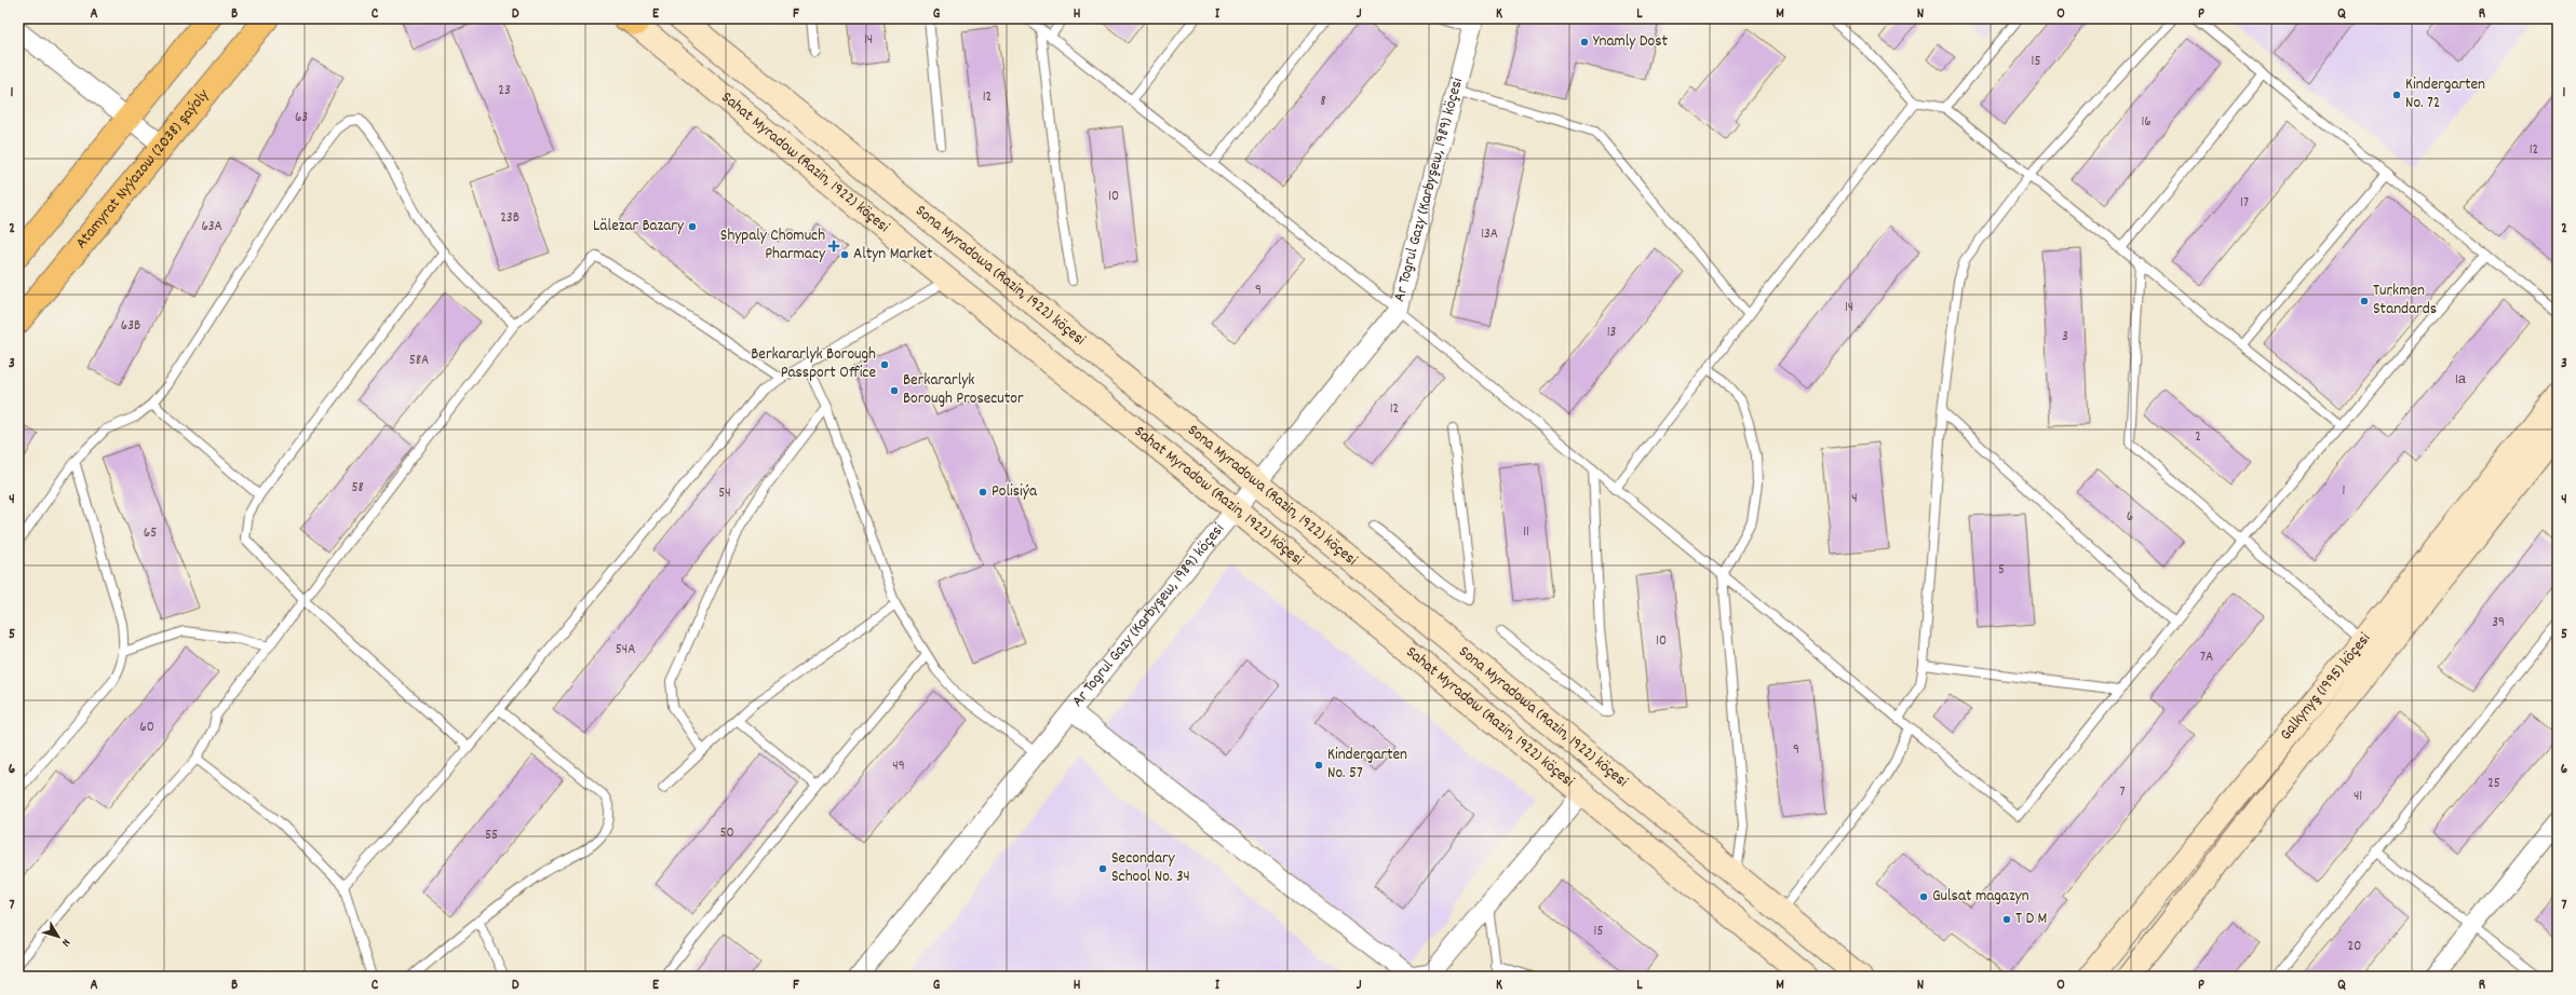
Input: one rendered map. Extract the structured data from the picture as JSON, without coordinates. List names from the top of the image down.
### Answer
{
  "streets": {
    "main road": [
      "Sahat Myradow (Razin, 1922) köçesi",
      "Atamyrat Nyýazow (2038) şaýoly",
      "Sona Myradowa (Razin, 1922) köçesi",
      "Galkynyş (1995) köçesi"
    ],
    "street": ["Ar Togrul Gazy (Karbyşew, 1989) köçesi"]
  },
  "crossings": [
    ["Sahat Myradow (Razin, 1922) köçesi", "Ar Togrul Gazy (Karbyşew, 1989) köçesi"],
    ["Ar Togrul Gazy (Karbyşew, 1989) köçesi", "Sona Myradowa (Razin, 1922) köçesi"]
  ],
  "places": {
    "other": [
      "Ynamly Dost",
      "Kindergarten No. 72",
      "Lälezar Bazary",
      "Altyn Market",
      "Turkmen Standards",
      "Berkararlyk Borough Passport Office",
      "Berkararlyk Borough Prosecutor",
      "Polisiýa",
      "Kindergarten No. 57",
      "Secondary School No. 34",
      "Gulsat magazyn",
      "T D M"
    ],
    "health": ["Shypaly Chomuch Pharmacy"]
  },
  "house_numbers": [
    "14",
    "15",
    "23",
    "12",
    "8",
    "63",
    "16",
    "12",
    "10",
    "17",
    "23B",
    "63A",
    "13A",
    "9",
    "14",
    "63B",
    "13",
    "3",
    "58A",
    "1а",
    "12",
    "2",
    "58",
    "1",
    "54",
    "4",
    "6",
    "11",
    "65",
    "5",
    "39",
    "10",
    "54A",
    "7A",
    "60",
    "9",
    "49",
    "25",
    "7",
    "41",
    "50",
    "55",
    "15",
    "20"
  ],
  "north": "bottom right",
  "grid": {
    "columns": [
      "A",
      "B",
      "C",
      "D",
      "E",
      "F",
      "G",
      "H",
      "I",
      "J",
      "K",
      "L",
      "M",
      "N",
      "O",
      "P",
      "Q",
      "R"
    ],
    "rows": [
      "1",
      "2",
      "3",
      "4",
      "5",
      "6",
      "7"
    ]
  }
}
